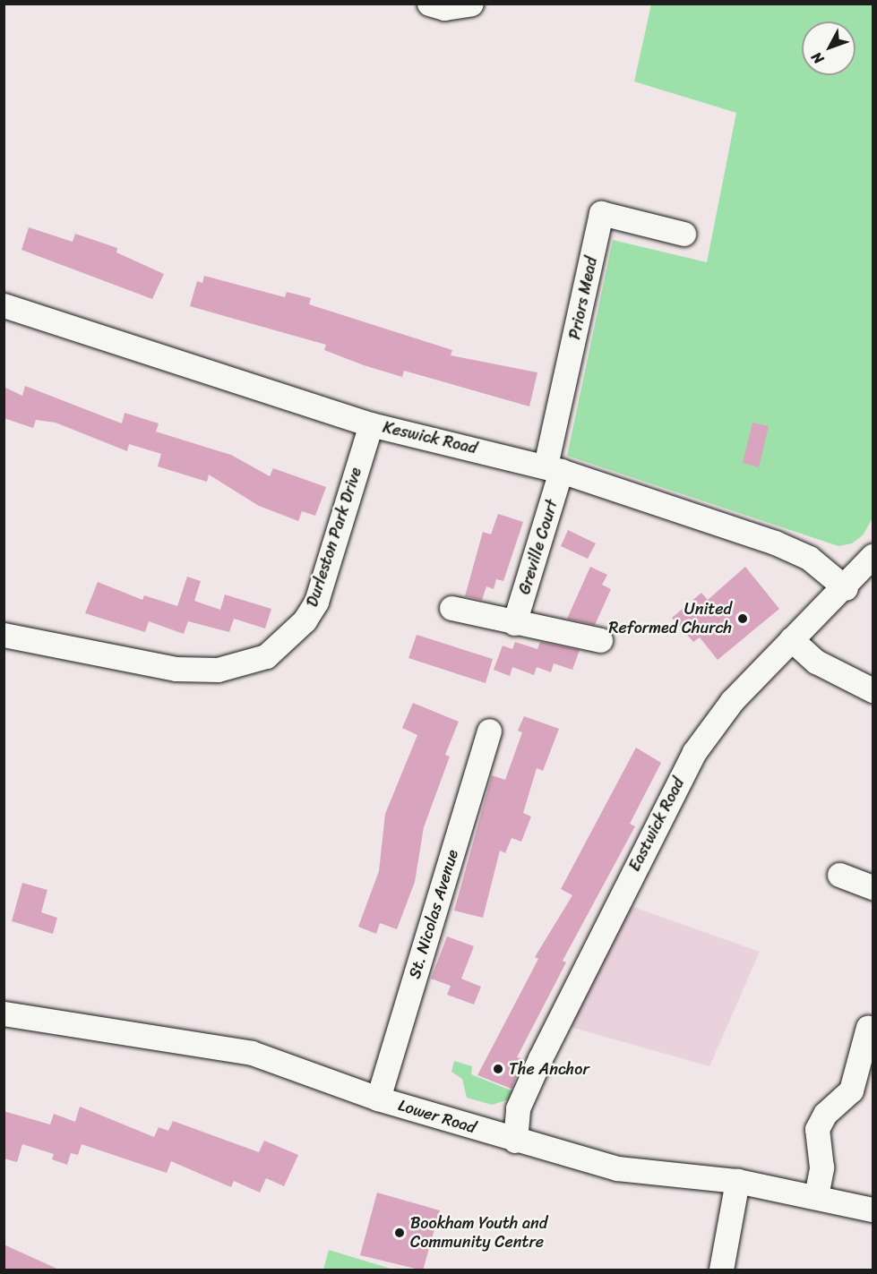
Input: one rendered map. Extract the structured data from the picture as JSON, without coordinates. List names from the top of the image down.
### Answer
{
  "streets": {
    "street": [
      "Priors Mead",
      "Keswick Road",
      "Durleston Park Drive",
      "Greville Court",
      "Eastwick Road",
      "St. Nicolas Avenue",
      "Lower Road"
    ]
  },
  "crossings": [
    ["Priors Mead", "Keswick Road"],
    ["Priors Mead", "Greville Court"],
    ["Keswick Road", "Durleston Park Drive"],
    ["Keswick Road", "Greville Court"],
    ["Keswick Road", "Eastwick Road"],
    ["Eastwick Road", "Lower Road"],
    ["St. Nicolas Avenue", "Lower Road"]
  ],
  "places": ["United Reformed Church", "The Anchor", "Bookham Youth and Community Centre"],
  "north": "bottom left"
}
